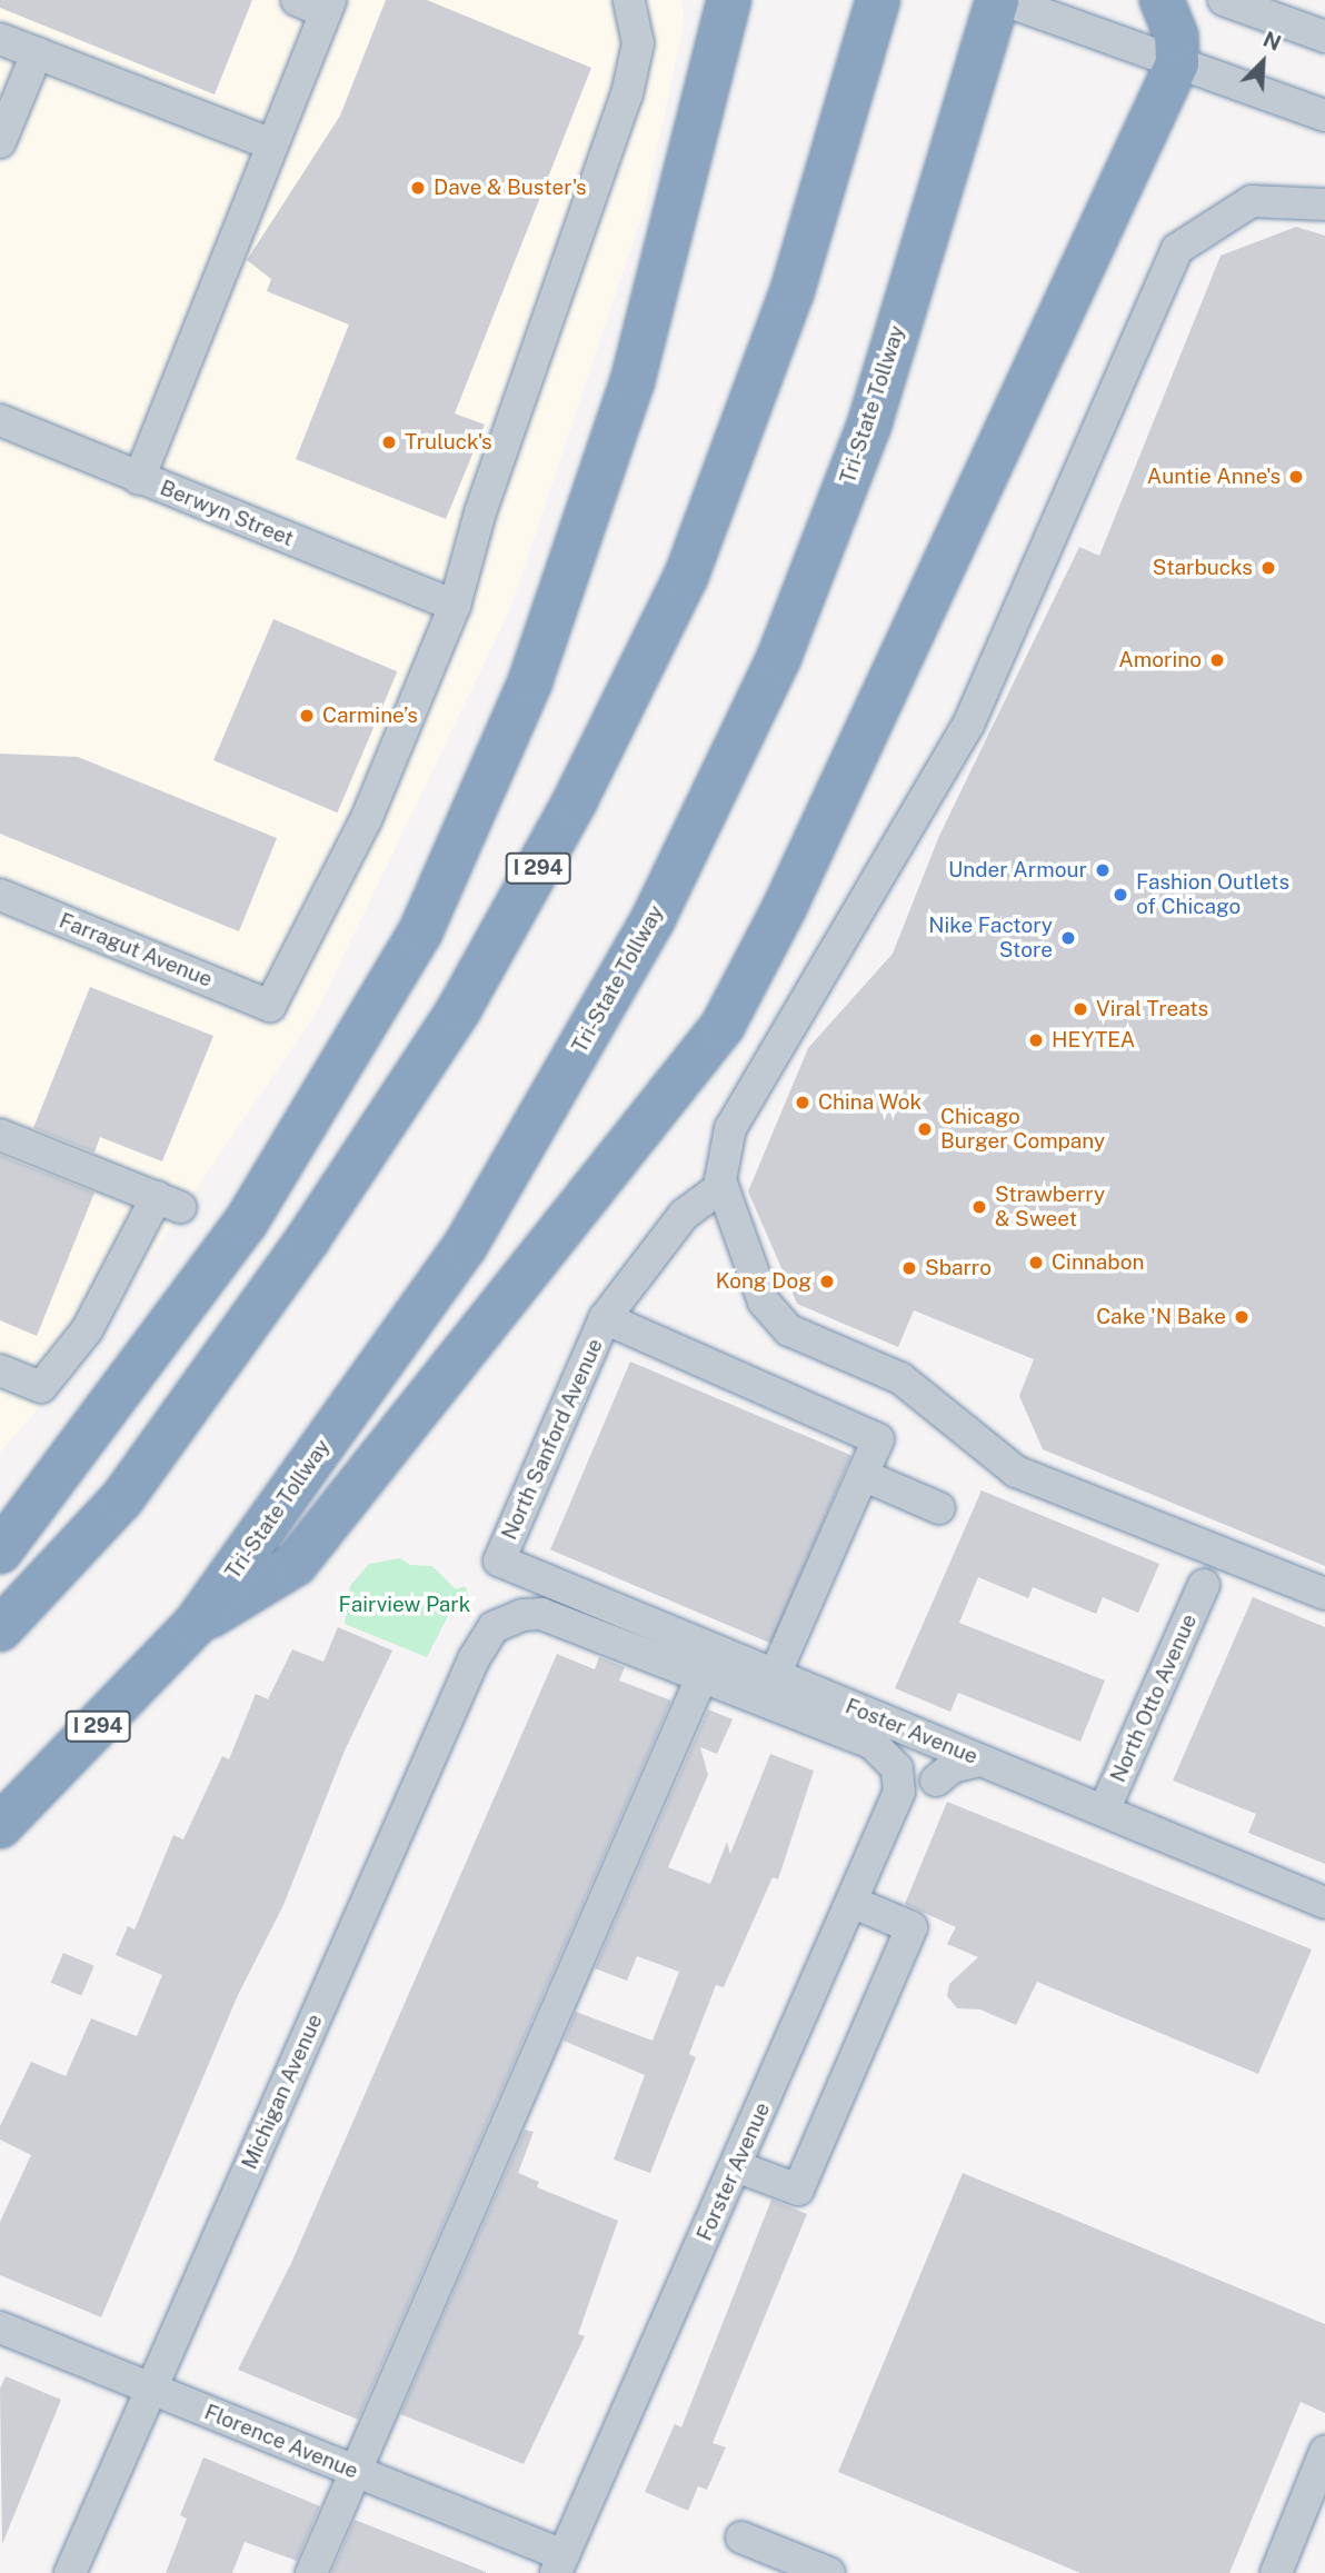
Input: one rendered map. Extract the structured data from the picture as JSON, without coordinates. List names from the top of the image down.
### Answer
{
  "streets": {
    "highway": ["Tri-State Tollway", "I 294"],
    "street": [
      "Berwyn Street",
      "Farragut Avenue",
      "North Sanford Avenue",
      "North Otto Avenue",
      "Foster Avenue",
      "Michigan Avenue",
      "Forster Avenue",
      "Florence Avenue"
    ]
  },
  "crossings": [
    ["Berwyn Street", "Farragut Avenue"],
    ["North Sanford Avenue", "Foster Avenue"],
    ["North Otto Avenue", "Foster Avenue"],
    ["Foster Avenue", "Michigan Avenue"],
    ["Foster Avenue", "Forster Avenue"],
    ["Michigan Avenue", "Florence Avenue"],
    ["Forster Avenue", "Florence Avenue"]
  ],
  "parks": ["Fairview Park"],
  "places": [
    "Dave & Buster's",
    "Truluck's",
    "Auntie Anne's",
    "Starbucks",
    "Amorino",
    "Carmine’s",
    "Under Armour",
    "Fashion Outlets of Chicago",
    "Nike Factory Store",
    "Viral Treats",
    "HEYTEA",
    "China Wok",
    "Chicago Burger Company",
    "Strawberry & Sweet",
    "Cinnabon",
    "Sbarro",
    "Kong Dog",
    "Cake 'N Bake"
  ],
  "north": "top right"
}
